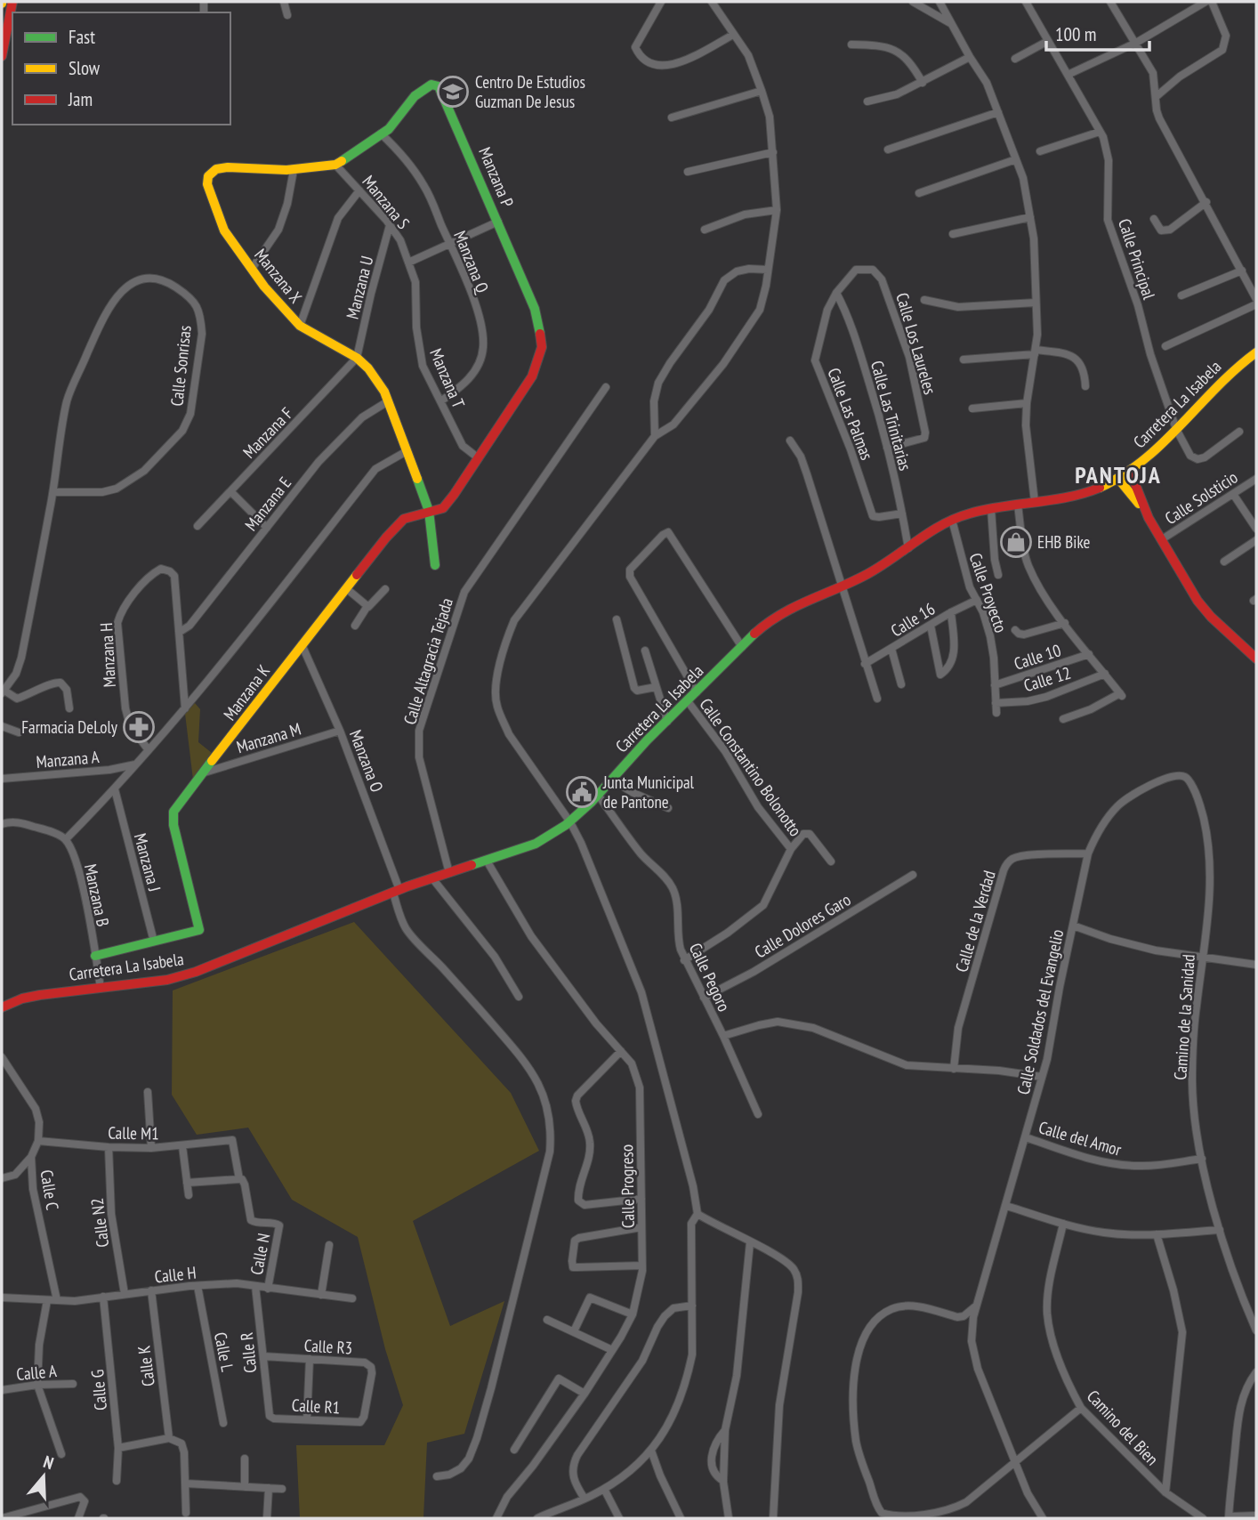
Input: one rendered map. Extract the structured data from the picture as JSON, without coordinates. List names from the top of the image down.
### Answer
{
  "streets": {
    "main road": [
      "Manzana P",
      "Manzana X",
      "Carretera La Isabela",
      "Manzana K"
    ],
    "street": [
      "Manzana S",
      "Calle Principal",
      "Manzana Q",
      "Manzana U",
      "Calle Los Laureles",
      "Calle Sonrisas",
      "Manzana T",
      "Calle Las Palmas",
      "Calle Las Trinitarias",
      "Manzana F",
      "Calle Solsticio",
      "Manzana E",
      "Calle Proyecto",
      "Calle 16",
      "Manzana H",
      "Calle 10",
      "Calle Altagracia Tejada",
      "Calle 12",
      "Manzana M",
      "Manzana A",
      "Manzana O",
      "Calle Constantino Bolonotto",
      "Manzana J",
      "Manzana B",
      "Calle de la Verdad",
      "Calle Dolores Garo",
      "Calle Pegoro",
      "Calle Soldados del Evangelio",
      "Camino de la Sanidad",
      "Calle M1",
      "Calle del Amor",
      "Calle Progreso",
      "Calle C",
      "Calle N2",
      "Calle N",
      "Calle H",
      "Calle R3",
      "Calle L",
      "Calle R",
      "Calle K",
      "Calle A",
      "Calle G",
      "Calle R1",
      "Camino del Bien"
    ]
  },
  "crossings": [
    ["Manzana P", "Manzana S"],
    ["Manzana P", "Manzana Q"],
    ["Manzana P", "Manzana X"],
    ["Manzana P", "Manzana T"],
    ["Manzana P", "Manzana K"],
    ["Manzana S", "Manzana U"],
    ["Manzana S", "Manzana T"],
    ["Calle Principal", "Carretera La Isabela"],
    ["Manzana Q", "Manzana T"],
    ["Manzana X", "Manzana U"],
    ["Manzana X", "Manzana F"],
    ["Manzana U", "Manzana F"],
    ["Calle Los Laureles", "Calle Las Palmas"],
    ["Calle Los Laureles", "Calle Las Trinitarias"],
    ["Carretera La Isabela", "Calle Las Trinitarias"],
    ["Carretera La Isabela", "Calle Proyecto"],
    ["Carretera La Isabela", "Calle Altagracia Tejada"],
    ["Carretera La Isabela", "Manzana O"],
    ["Carretera La Isabela", "Calle Constantino Bolonotto"],
    ["Carretera La Isabela", "Manzana B"],
    ["Carretera La Isabela", "Calle Pegoro"],
    ["Carretera La Isabela", "Calle Progreso"],
    ["Calle Las Palmas", "Calle Las Trinitarias"],
    ["Manzana E", "Manzana H"],
    ["Calle Proyecto", "Calle 16"],
    ["Calle Proyecto", "Calle 10"],
    ["Calle Proyecto", "Calle 12"],
    ["Manzana K", "Manzana M"],
    ["Manzana K", "Manzana O"],
    ["Manzana K", "Manzana J"],
    ["Manzana M", "Manzana O"],
    ["Calle de la Verdad", "Calle Soldados del Evangelio"],
    ["Calle Dolores Garo", "Calle Pegoro"],
    ["Calle Soldados del Evangelio", "Camino de la Sanidad"],
    ["Calle Soldados del Evangelio", "Calle del Amor"],
    ["Camino de la Sanidad", "Calle del Amor"],
    ["Calle M1", "Calle C"],
    ["Calle M1", "Calle N2"],
    ["Calle M1", "Calle N"],
    ["Calle C", "Calle H"],
    ["Calle N2", "Calle H"],
    ["Calle N", "Calle H"],
    ["Calle H", "Calle L"],
    ["Calle H", "Calle R"],
    ["Calle H", "Calle K"],
    ["Calle H", "Calle G"],
    ["Calle R3", "Calle R"],
    ["Calle R3", "Calle R1"],
    ["Calle R", "Calle R1"]
  ],
  "districts": ["PANTOJA"],
  "places": {
    "school or university": ["Centro De Estudios Guzman De Jesus"],
    "shop": ["EHB Bike"],
    "pharmacy": ["Farmacia DeLoly"],
    "public building": ["Junta Municipal de Pantone"]
  },
  "legend": ["Fast", "Slow", "Jam"],
  "scale_bar": "100 m",
  "north": "top"
}
